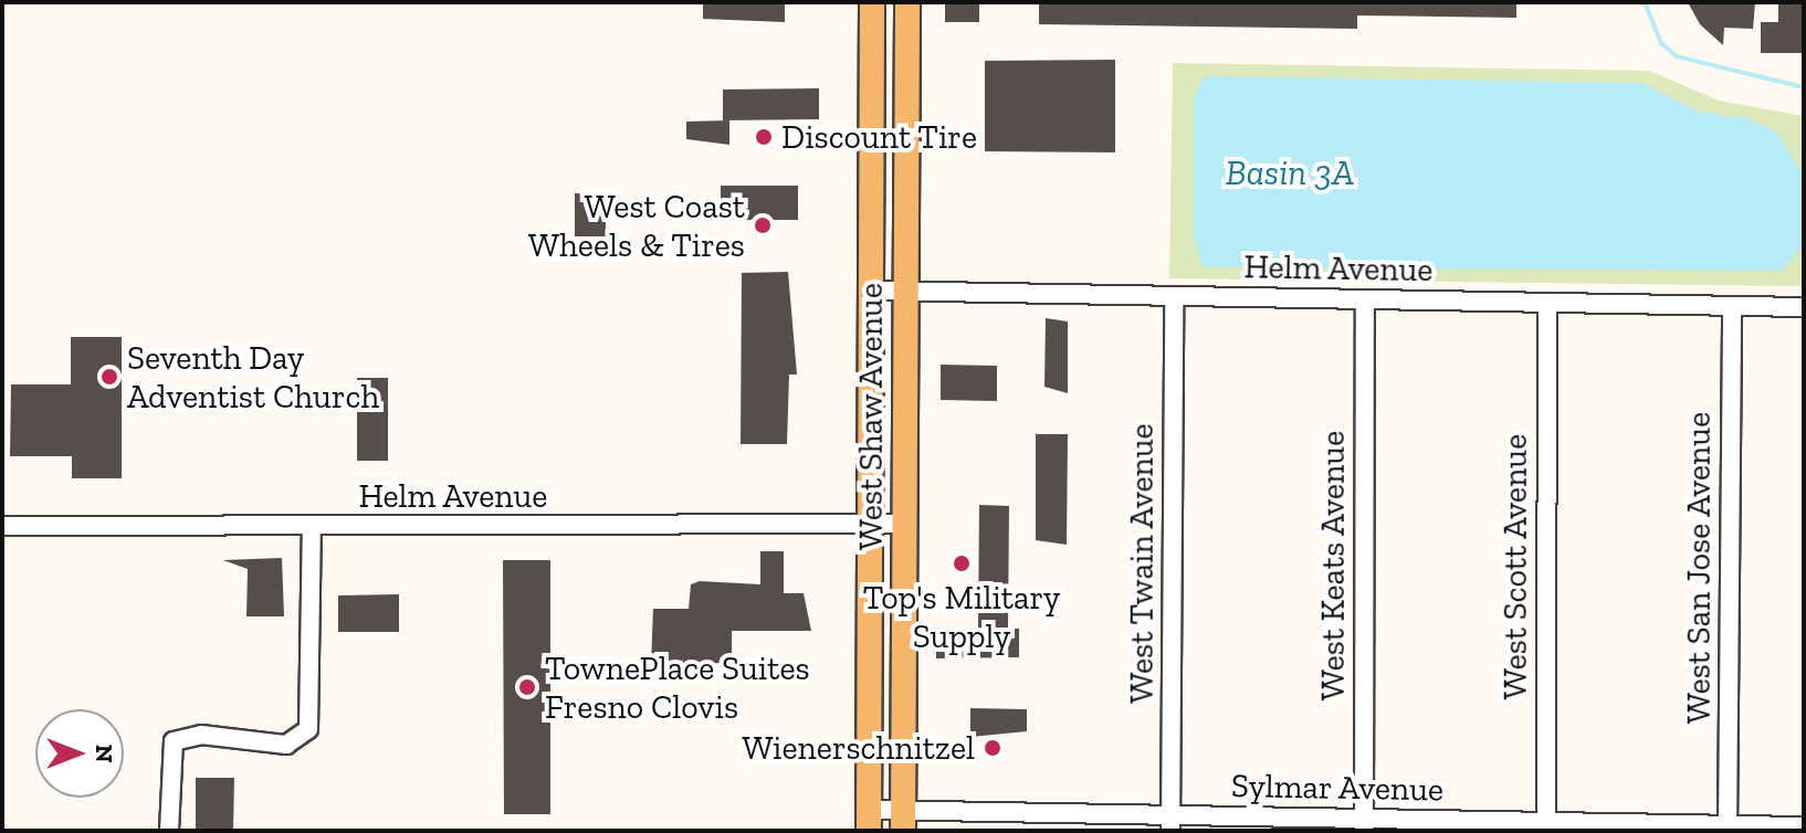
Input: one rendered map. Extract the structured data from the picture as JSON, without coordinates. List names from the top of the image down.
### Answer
{
  "streets": {
    "main road": ["West Shaw Avenue"],
    "street": [
      "Helm Avenue",
      "West Twain Avenue",
      "West Keats Avenue",
      "West Scott Avenue",
      "West San Jose Avenue",
      "Sylmar Avenue"
    ]
  },
  "crossings": [
    ["Helm Avenue", "West Shaw Avenue"],
    ["Helm Avenue", "West Twain Avenue"],
    ["Helm Avenue", "West Keats Avenue"],
    ["Helm Avenue", "West Scott Avenue"],
    ["Helm Avenue", "West San Jose Avenue"],
    ["West Shaw Avenue", "Sylmar Avenue"],
    ["West Twain Avenue", "Sylmar Avenue"],
    ["West Keats Avenue", "Sylmar Avenue"],
    ["West Scott Avenue", "Sylmar Avenue"],
    ["West San Jose Avenue", "Sylmar Avenue"]
  ],
  "water": ["Basin 3A"],
  "places": [
    "Discount Tire",
    "West Coast Wheels & Tires",
    "Seventh Day Adventist Church",
    "Top's Military Supply",
    "TownePlace Suites Fresno Clovis",
    "Wienerschnitzel"
  ],
  "north": "right"
}
